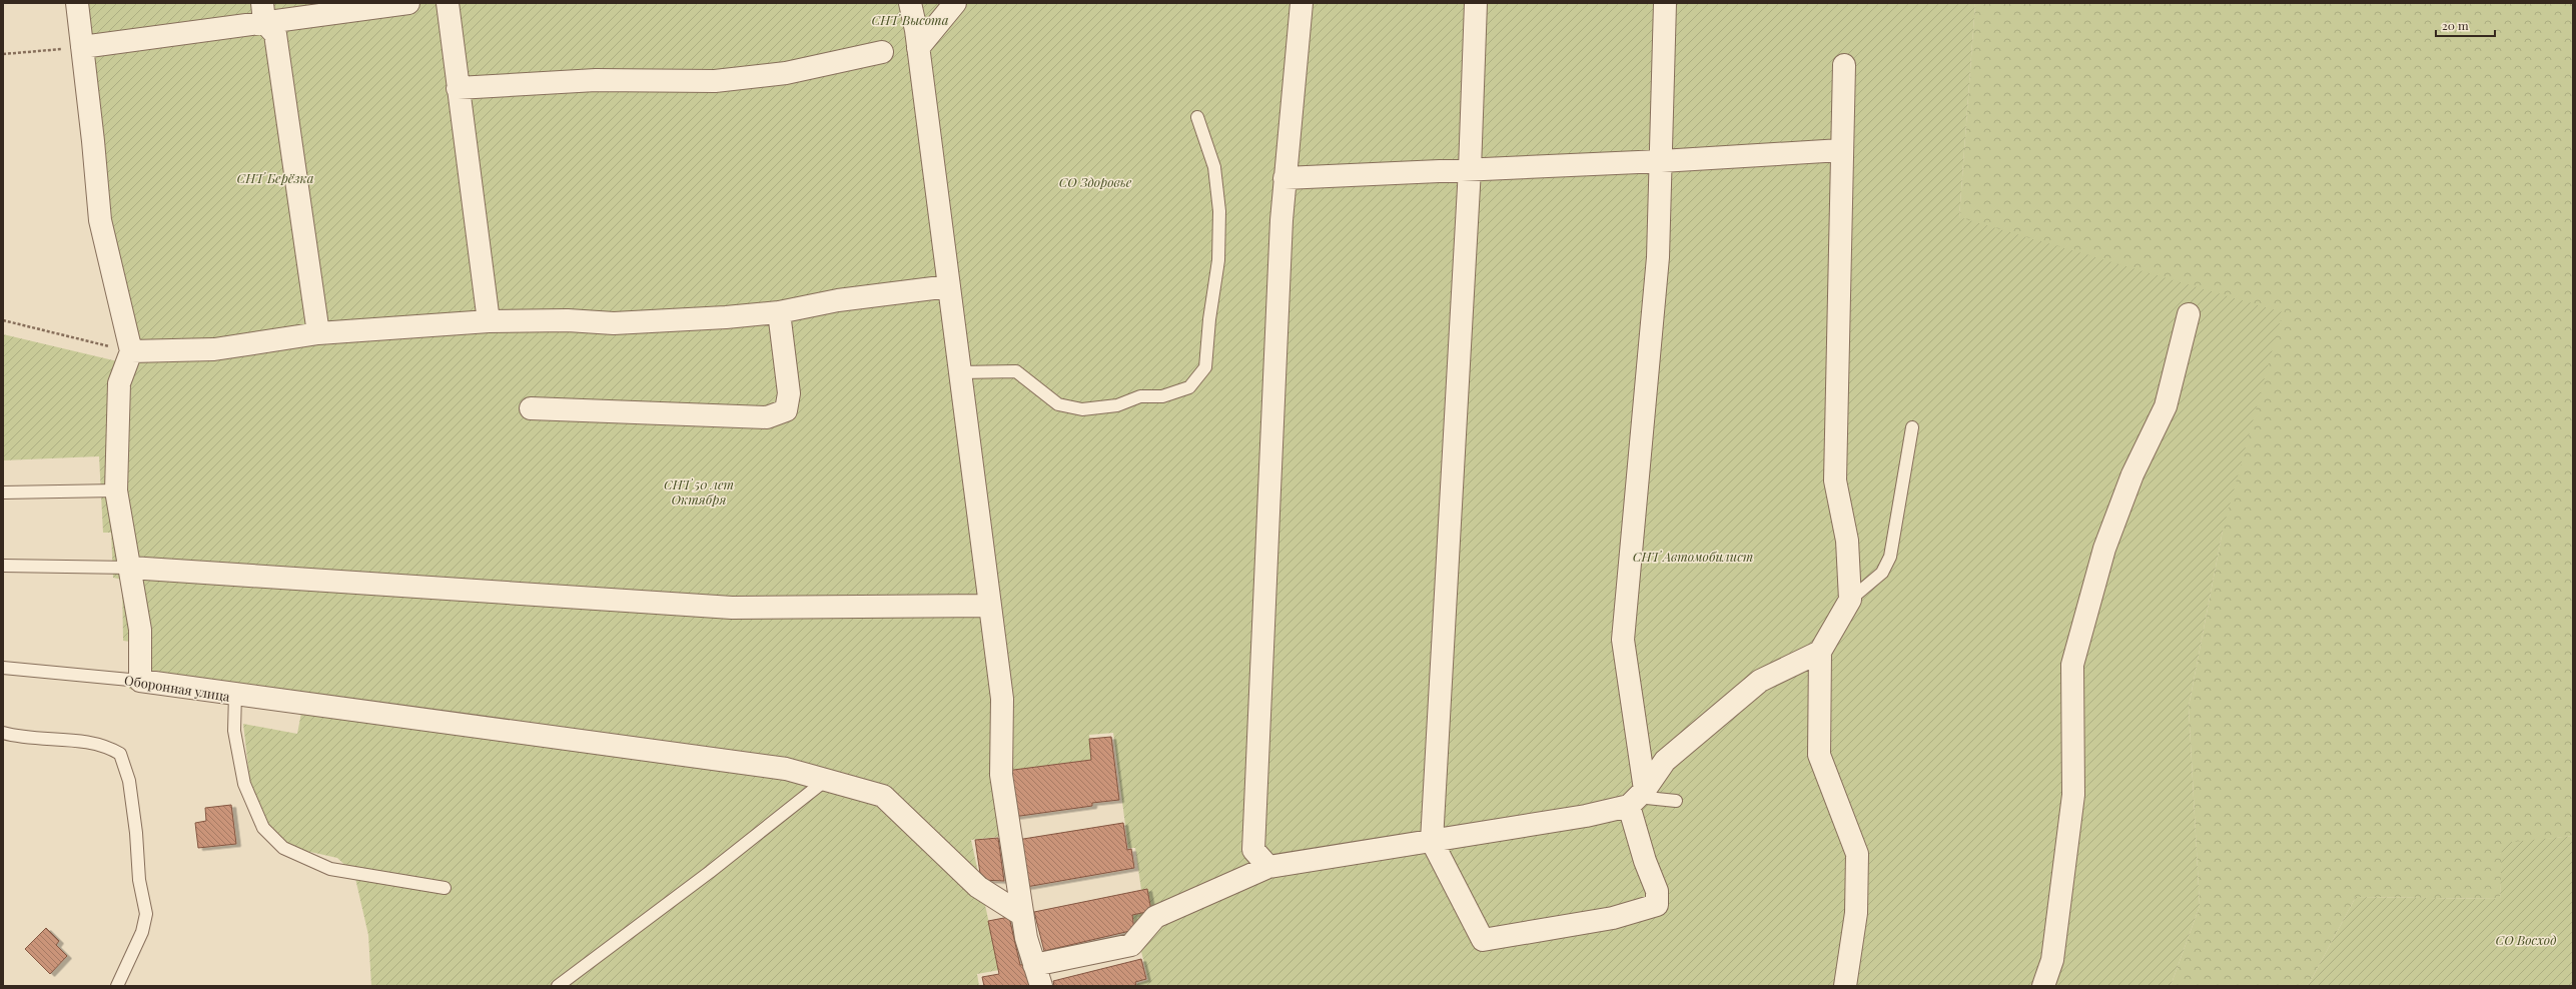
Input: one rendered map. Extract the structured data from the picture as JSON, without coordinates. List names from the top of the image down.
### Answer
{
  "streets": {
    "street": ["Оборонная улица"]
  },
  "parks": [
    "СНТ Высота",
    "СНТ Берёзка",
    "СО Здоровье",
    "СНТ 50 лет Октября",
    "СНТ Автомобилист",
    "СО Восход"
  ],
  "scale_bar": "20 m"
}
